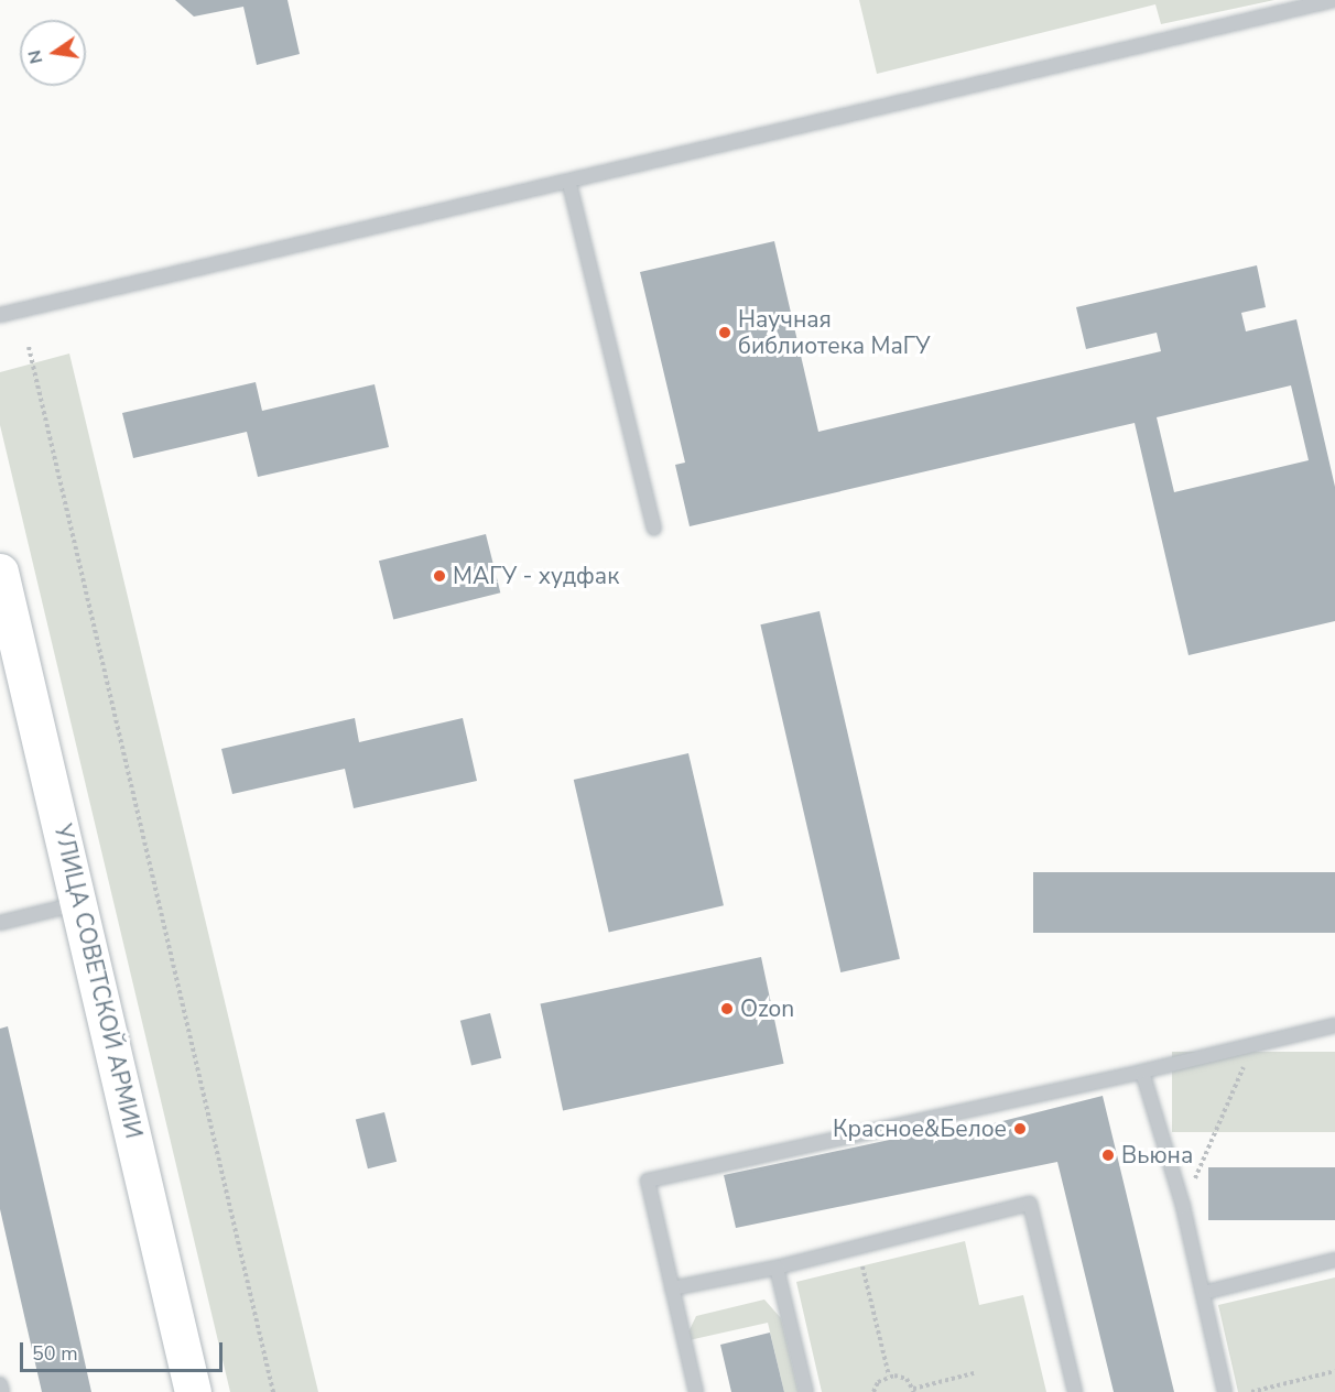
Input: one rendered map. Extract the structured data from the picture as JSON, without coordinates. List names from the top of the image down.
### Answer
{
  "streets": {
    "main road": ["УЛИЦА СОВЕТСКОЙ АРМИИ"]
  },
  "places": [
    "Научная библиотека МаГУ",
    "МАГУ - худфак",
    "Ozon",
    "Красное&Белое",
    "Вьюна"
  ],
  "scale_bar": "50 m",
  "north": "left"
}
